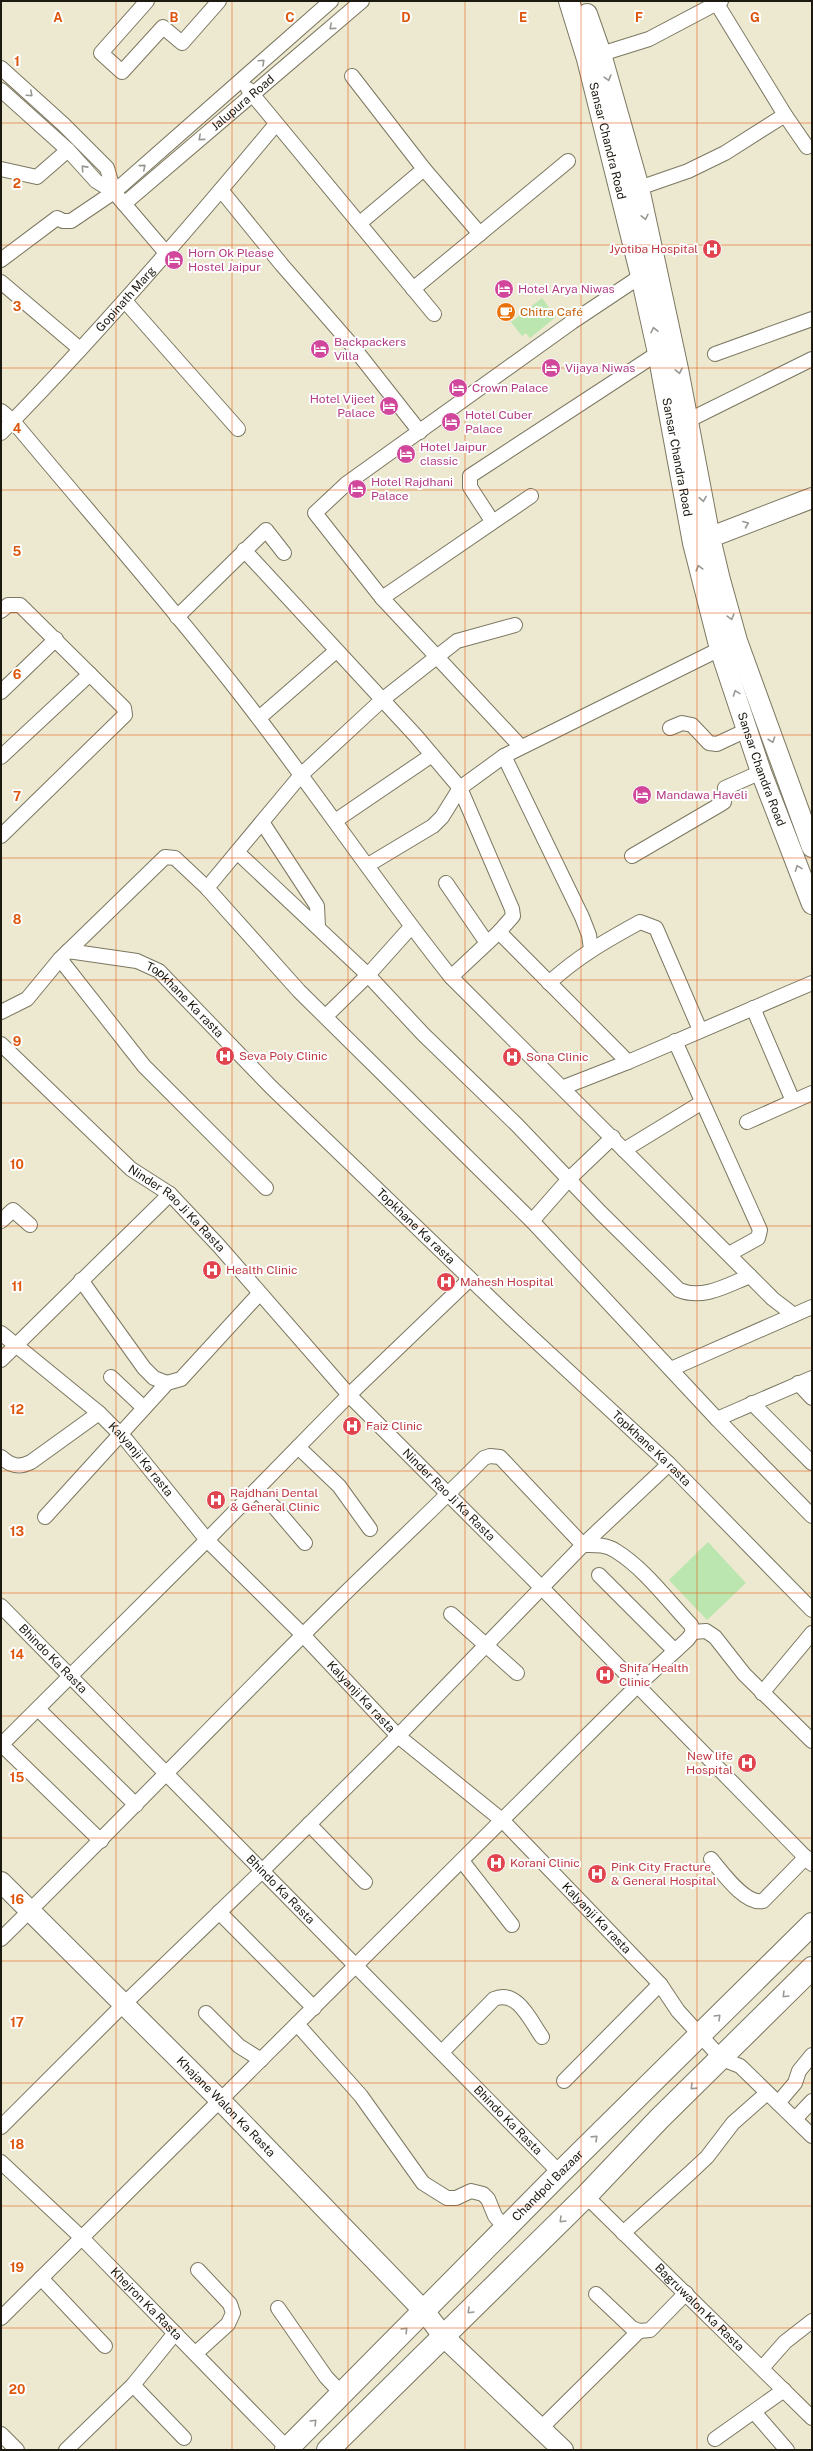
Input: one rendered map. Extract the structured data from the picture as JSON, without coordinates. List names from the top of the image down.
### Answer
{
  "streets": {
    "main road": ["Chandpol Bazaar"],
    "street": [
      "Jalupura Road",
      "Sansar Chandra Road",
      "Gopinath Marg",
      "Topkhane Ka rasta",
      "Ninder Rao Ji Ka Rasta",
      "Kalyanji Ka rasta",
      "Bhindo Ka Rasta",
      "Khajane Walon Ka Rasta",
      "Khejron Ka Rasta",
      "Bagruwalon Ka Rasta"
    ]
  },
  "crossings": [
    ["Kalyanji Ka rasta", "Chandpol Bazaar"],
    ["Bhindo Ka Rasta", "Chandpol Bazaar"],
    ["Khajane Walon Ka Rasta", "Chandpol Bazaar"],
    ["Chandpol Bazaar", "Khejron Ka Rasta"]
  ],
  "places": {
    "hospital": [
      "Jyotiba Hospital",
      "Seva Poly Clinic",
      "Sona Clinic",
      "Health Clinic",
      "Mahesh Hospital",
      "Faiz Clinic",
      "Rajdhani Dental & General Clinic",
      "Shifa Health Clinic",
      "New life Hospital",
      "Korani Clinic",
      "Pink City Fracture & General Hospital"
    ],
    "hotel": [
      "Horn Ok Please Hostel Jaipur",
      "Hotel Arya Niwas",
      "Backpackers Villa",
      "Vijaya Niwas",
      "Crown Palace",
      "Hotel Vijeet Palace",
      "Hotel Cuber Palace",
      "Hotel Jaipur classic",
      "Hotel Rajdhani Palace",
      "Mandawa Haveli"
    ],
    "cafe": ["Chitra Café"]
  },
  "grid": {
    "columns": [
      "A",
      "B",
      "C",
      "D",
      "E",
      "F",
      "G"
    ],
    "rows": [
      "1",
      "2",
      "3",
      "4",
      "5",
      "6",
      "7",
      "8",
      "9",
      "10",
      "11",
      "12",
      "13",
      "14",
      "15",
      "16",
      "17",
      "18",
      "19",
      "20"
    ]
  }
}
